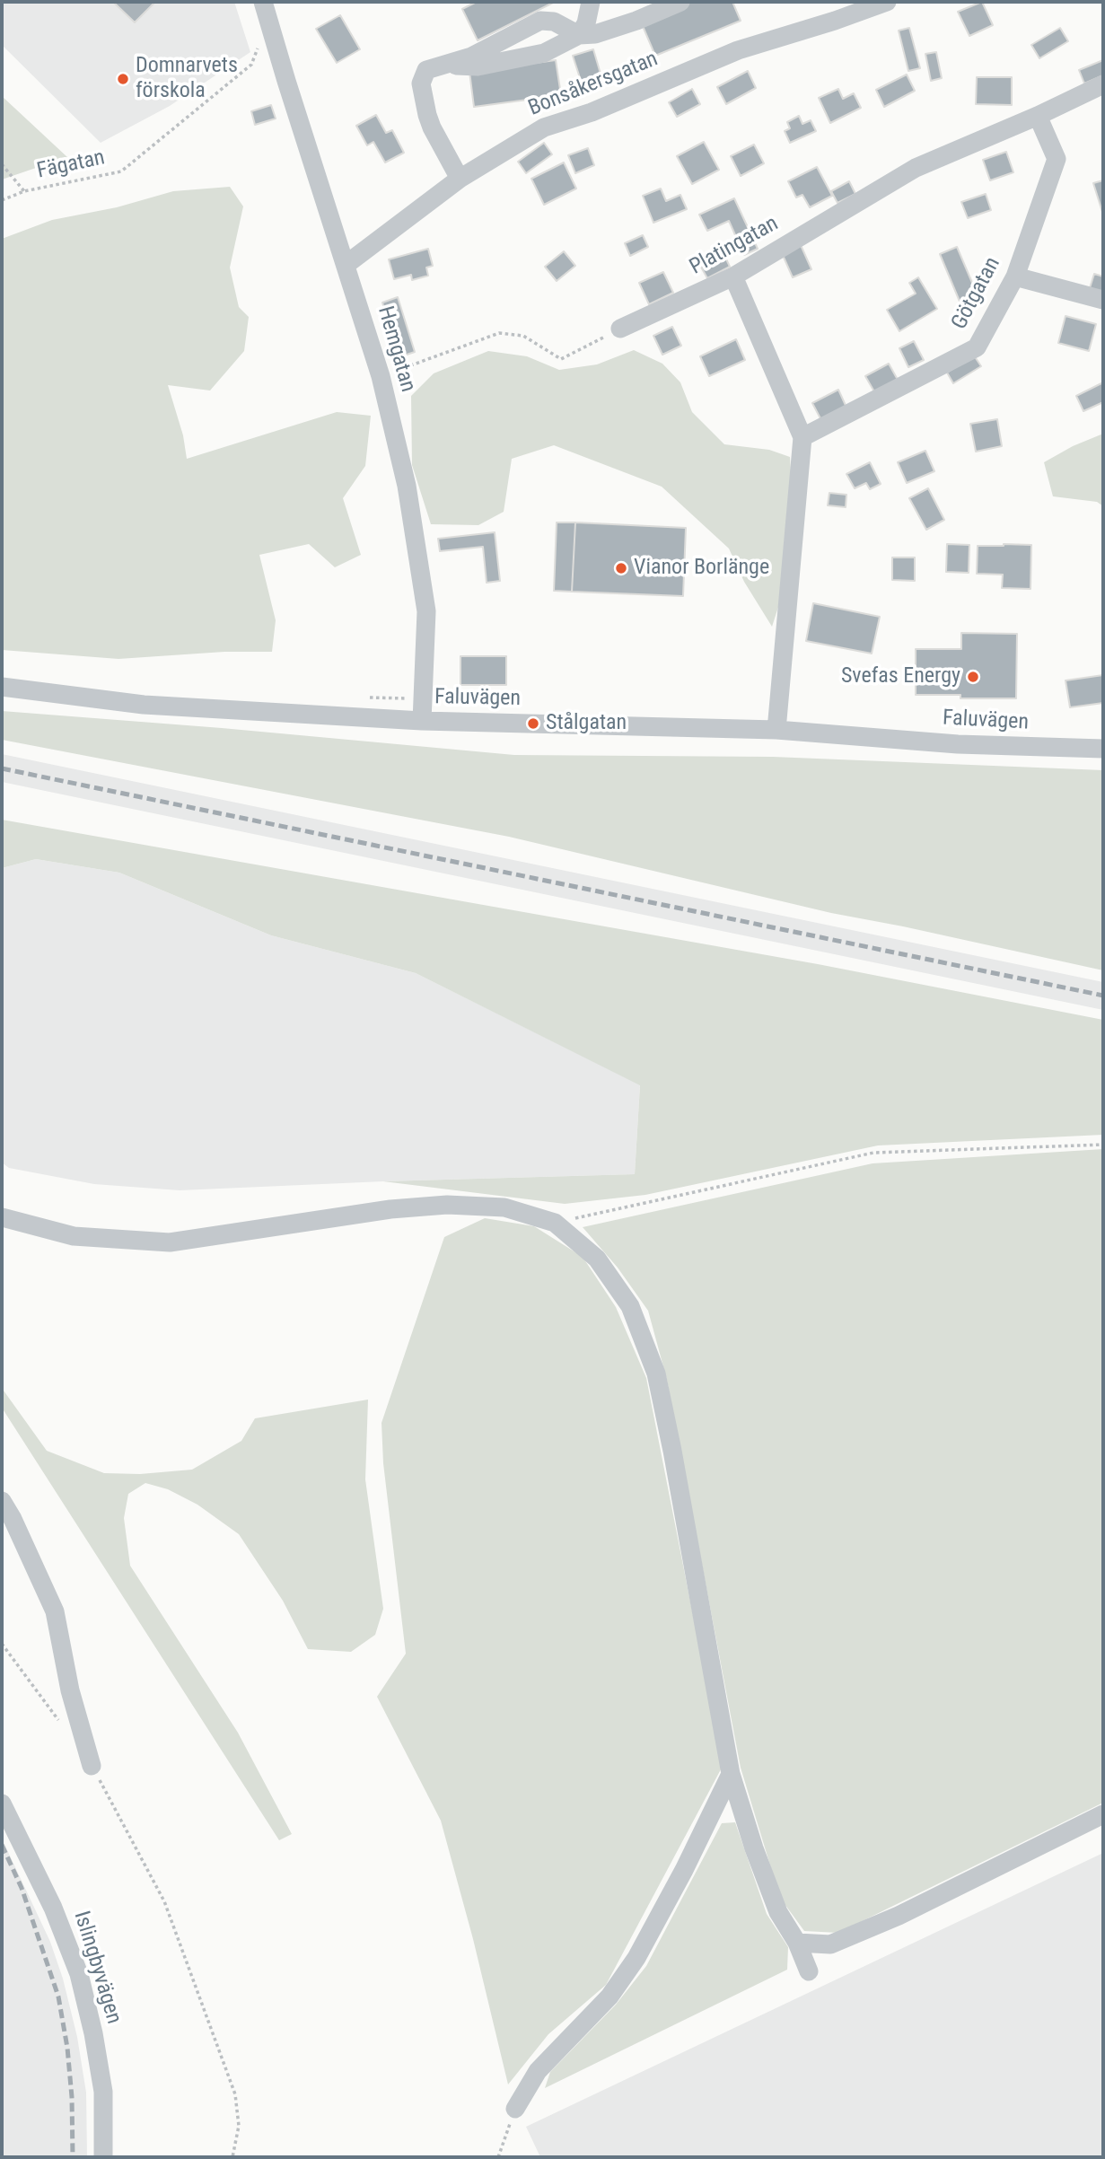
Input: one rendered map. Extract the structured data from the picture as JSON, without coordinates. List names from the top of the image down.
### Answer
{
  "streets": {
    "street": [
      "Bonsåkersgatan",
      "Platingatan",
      "Götgatan",
      "Hemgatan",
      "Faluvägen",
      "Islingbyvägen"
    ],
    "path": ["Fägatan"]
  },
  "crossings": [
    ["Bonsåkersgatan", "Hemgatan"],
    ["Fägatan", "Hemgatan"],
    ["Platingatan", "Götgatan"],
    ["Hemgatan", "Faluvägen"]
  ],
  "places": [
    "Domnarvets förskola",
    "Vianor Borlänge",
    "Svefas Energy",
    "Stålgatan"
  ]
}
